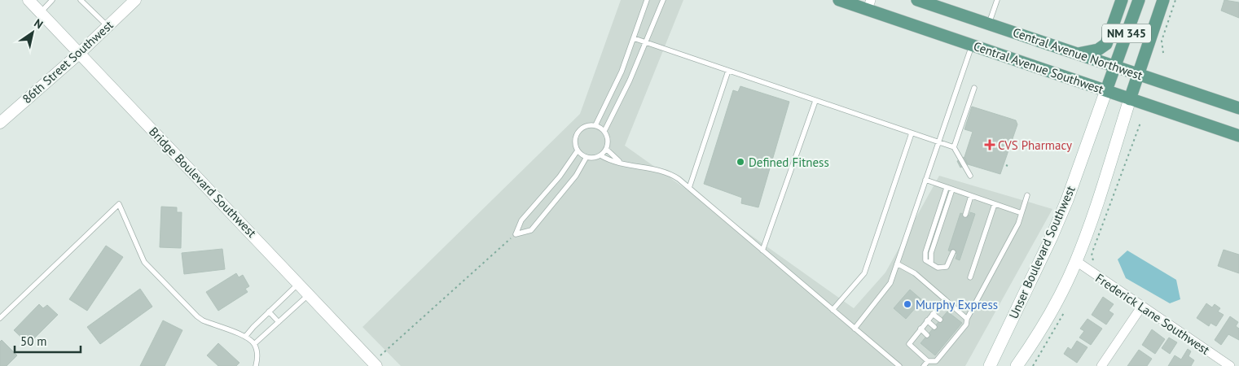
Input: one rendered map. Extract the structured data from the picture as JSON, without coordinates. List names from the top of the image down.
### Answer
{
  "streets": {
    "main road": [
      "NM 345",
      "Central Avenue Northwest",
      "Central Avenue Southwest",
      "Unser Boulevard Southwest"
    ],
    "street": ["86th Street Southwest", "Bridge Boulevard Southwest", "Frederick Lane Southwest"]
  },
  "crossings": [
    ["NM 345", "Central Avenue Northwest"],
    ["NM 345", "Central Avenue Southwest"],
    ["NM 345", "Unser Boulevard Southwest"],
    ["86th Street Southwest", "Bridge Boulevard Southwest"],
    ["Central Avenue Southwest", "Unser Boulevard Southwest"]
  ],
  "places": {
    "health": ["CVS Pharmacy"],
    "other": ["Defined Fitness", "Murphy Express"]
  },
  "scale_bar": "50 m",
  "north": "top right"
}
